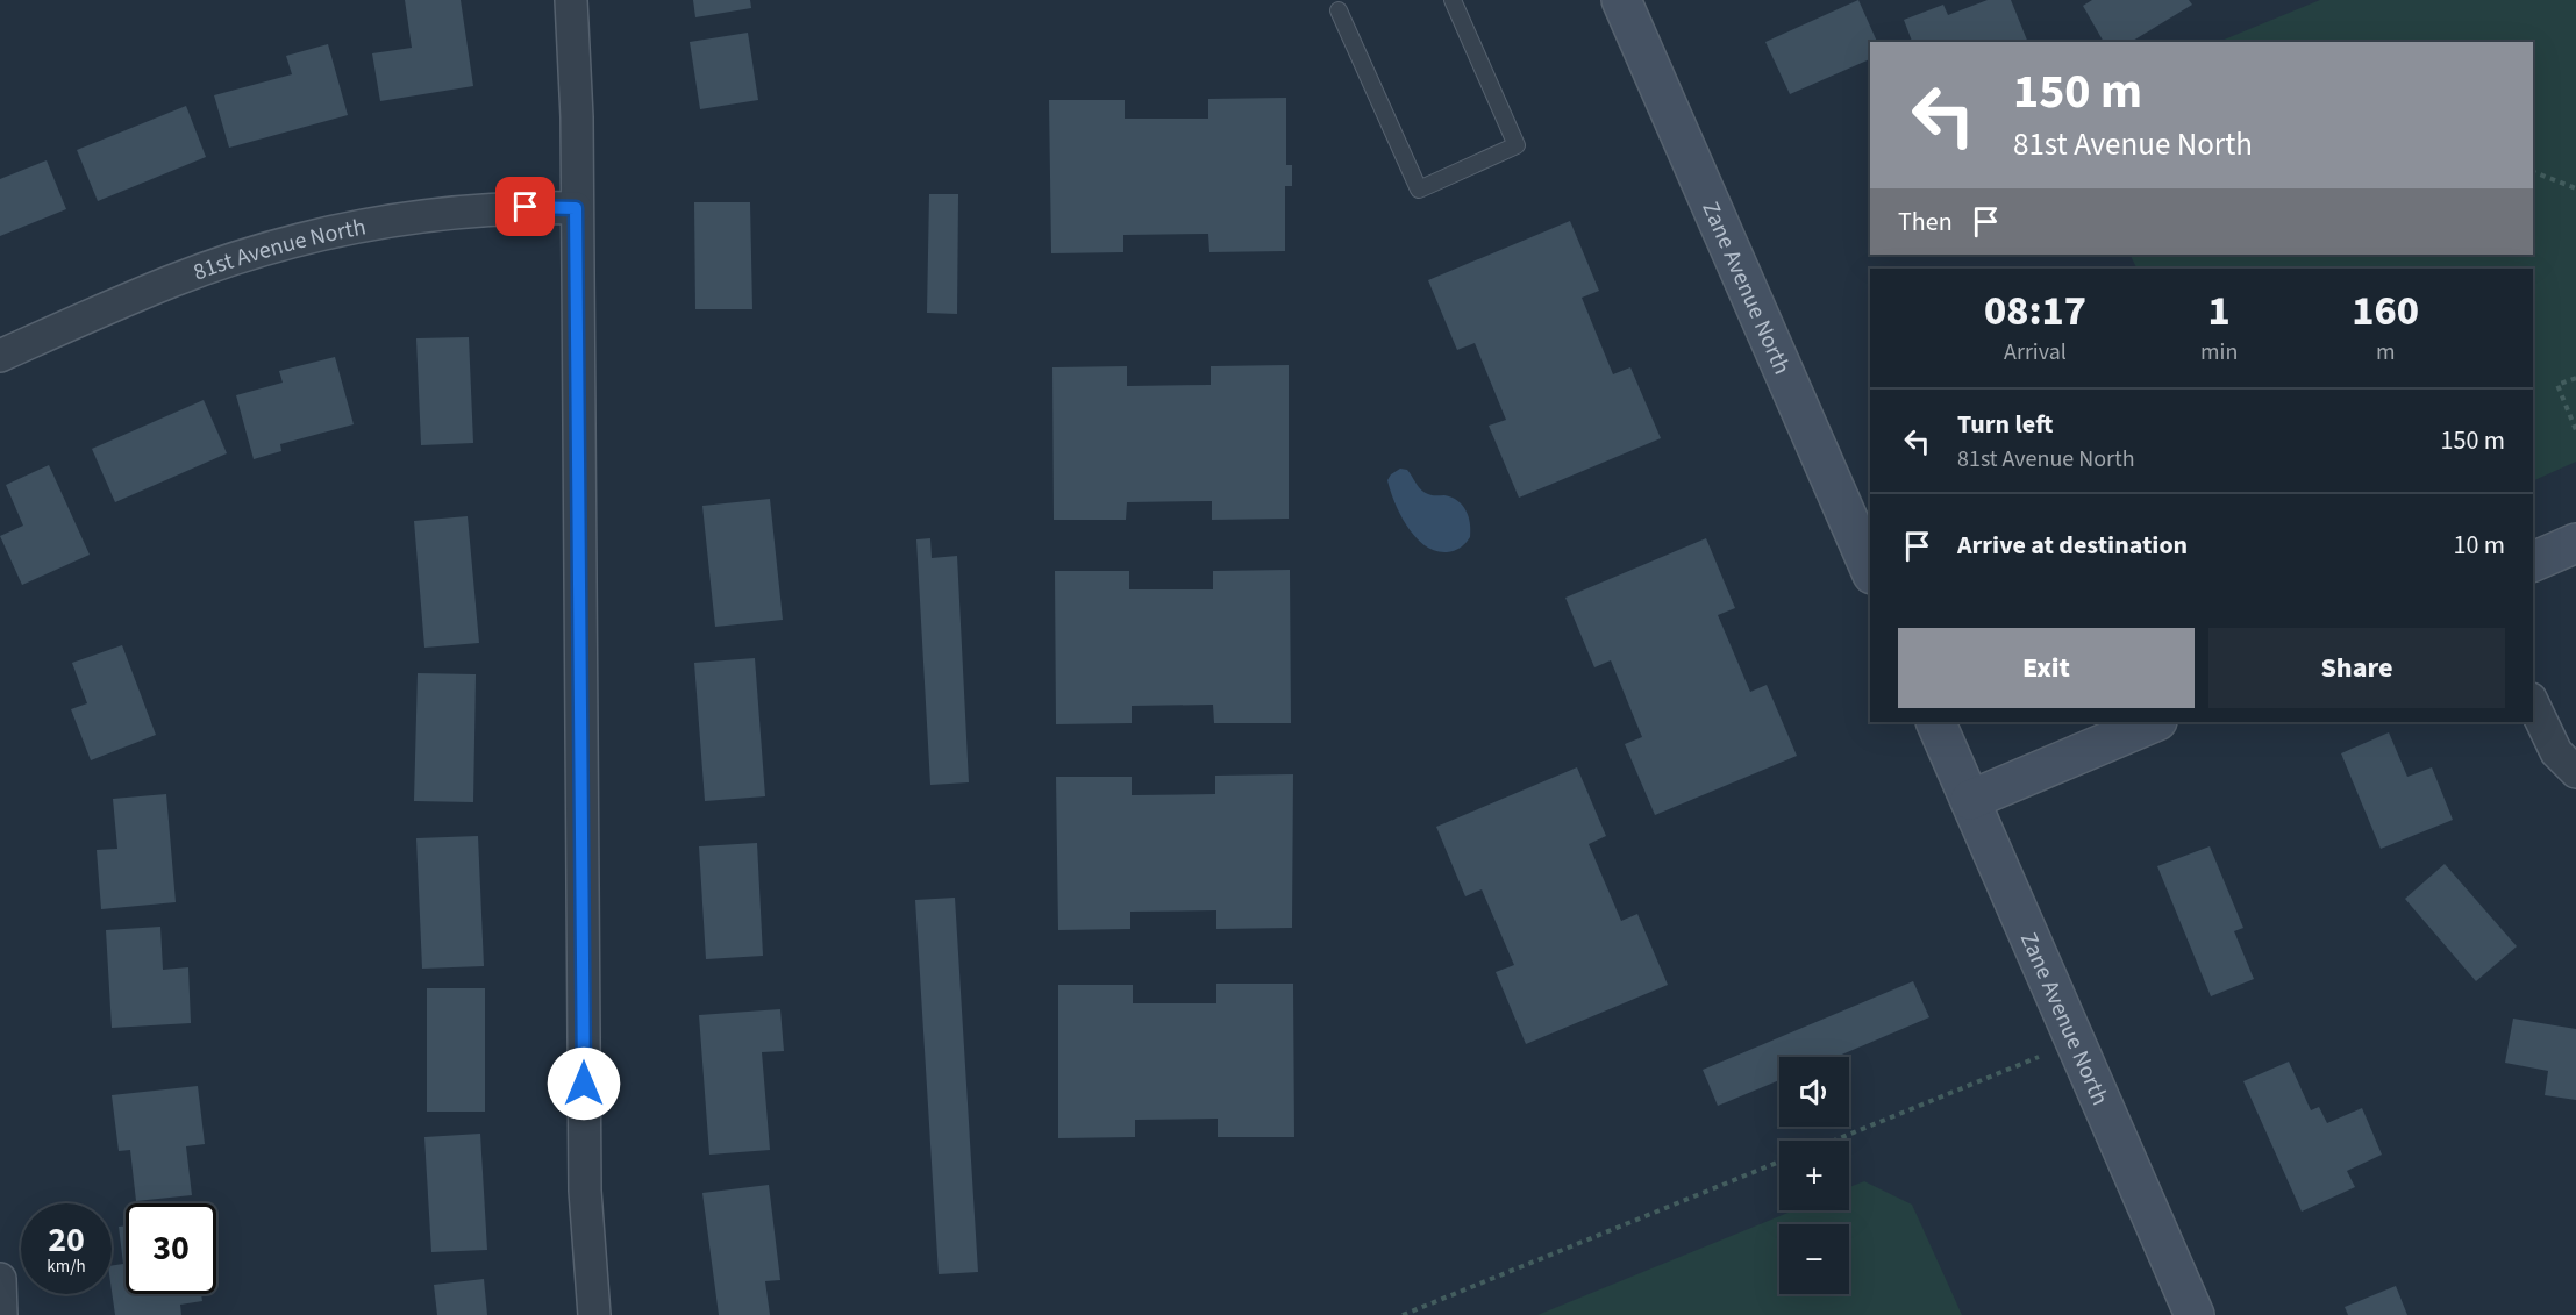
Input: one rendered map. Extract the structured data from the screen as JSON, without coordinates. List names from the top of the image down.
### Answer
{
  "streets": {
    "main road": ["Zane Avenue North"],
    "street": ["81st Avenue North"]
  },
  "page": {
    "turn": ["150 m", "81st Avenue North"],
    "then": "Then",
    "eta": [
      "08:17",
      "Arrival",
      "1",
      "min",
      "160",
      "m"
    ],
    "list": [
      {
        "name": "Turn left",
        "note": "81st Avenue North",
        "value": "150 m"
      },
      {
        "name": "Arrive at destination",
        "value": "10 m"
      }
    ],
    "buttons": ["Exit", "Share"],
    "map_buttons": ["+", "−"],
    "speed": "20 km/h",
    "limit": "30"
  }
}
